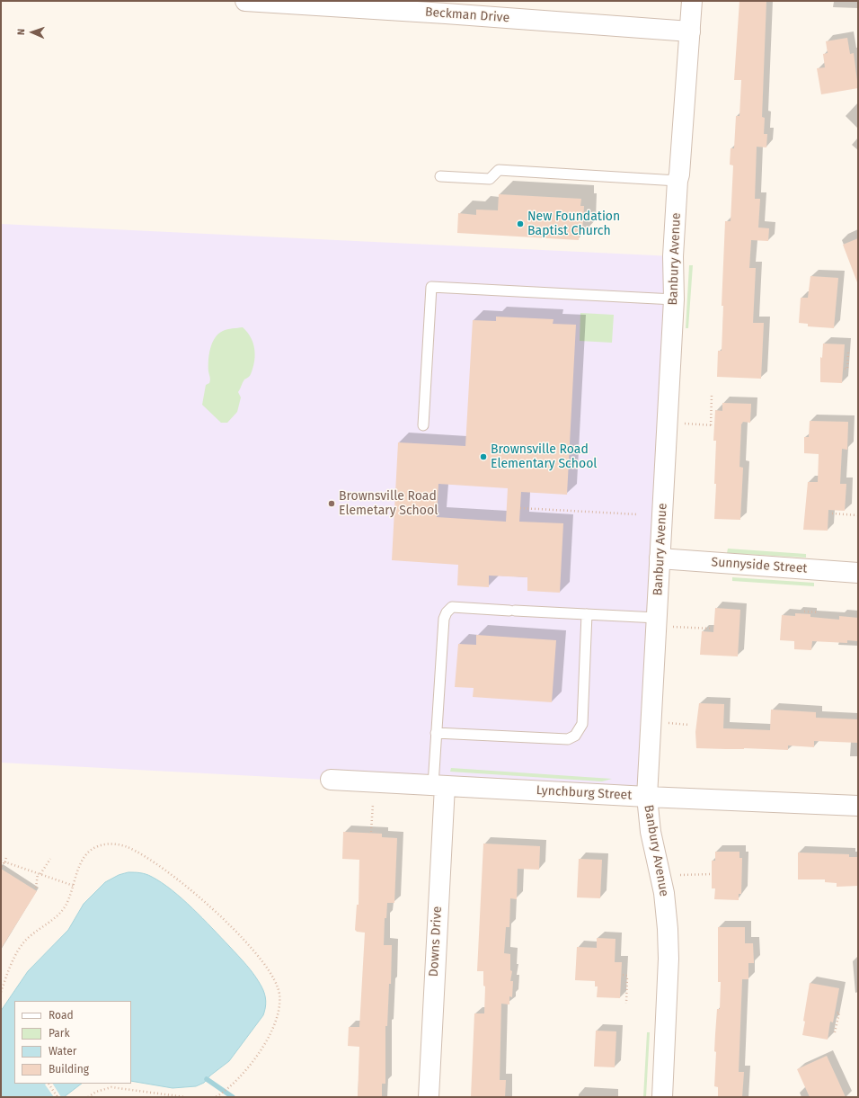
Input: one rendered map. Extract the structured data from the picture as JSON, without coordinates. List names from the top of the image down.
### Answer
{
  "streets": {
    "street": [
      "Beckman Drive",
      "Banbury Avenue",
      "Sunnyside Street",
      "Lynchburg Street",
      "Downs Drive"
    ]
  },
  "crossings": [
    ["Beckman Drive", "Banbury Avenue"],
    ["Banbury Avenue", "Sunnyside Street"],
    ["Banbury Avenue", "Lynchburg Street"],
    ["Lynchburg Street", "Downs Drive"]
  ],
  "places": ["New Foundation Baptist Church", "Brownsville Road Elementary School", "Brownsville Road Elemetary School"],
  "legend": [
    "Road",
    "Park",
    "Water",
    "Building"
  ],
  "north": "left"
}
